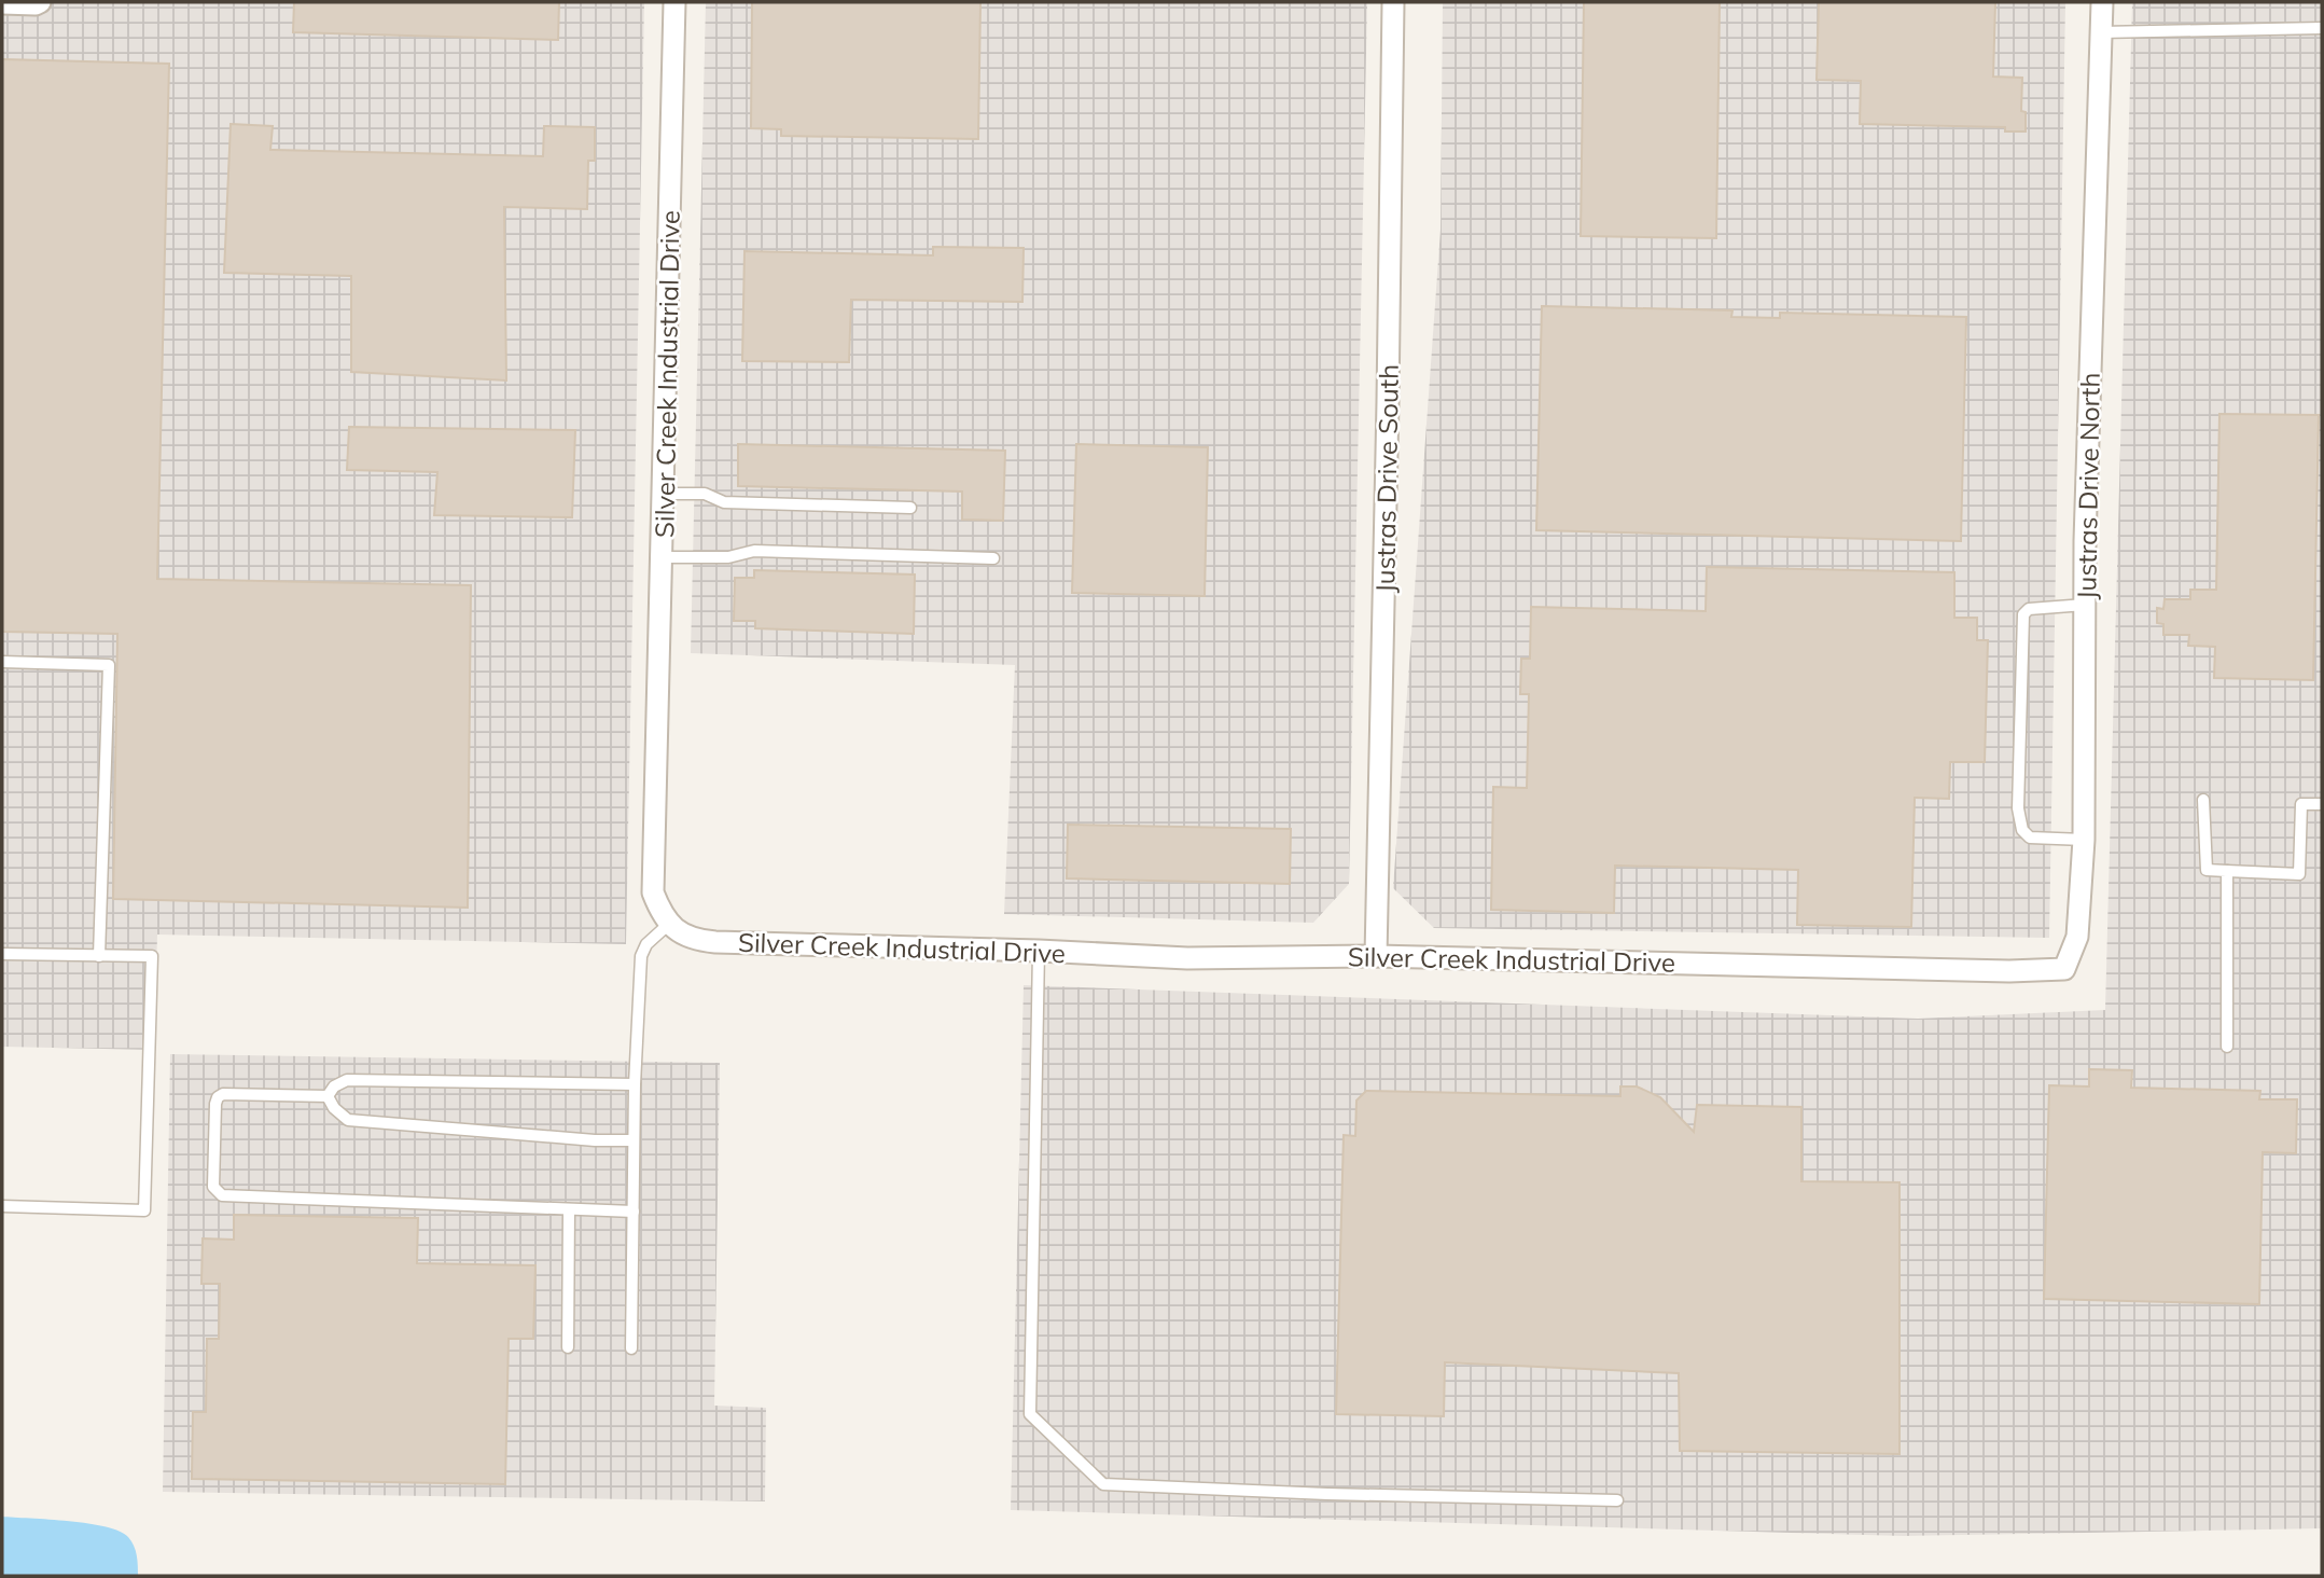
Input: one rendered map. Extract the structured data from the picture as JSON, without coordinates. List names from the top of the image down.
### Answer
{
  "streets": {
    "street": ["Silver Creek Industrial Drive", "Justras Drive South", "Justras Drive North"]
  },
  "crossings": [
    ["Silver Creek Industrial Drive", "Justras Drive South"],
    ["Silver Creek Industrial Drive", "Justras Drive North"]
  ]
}
